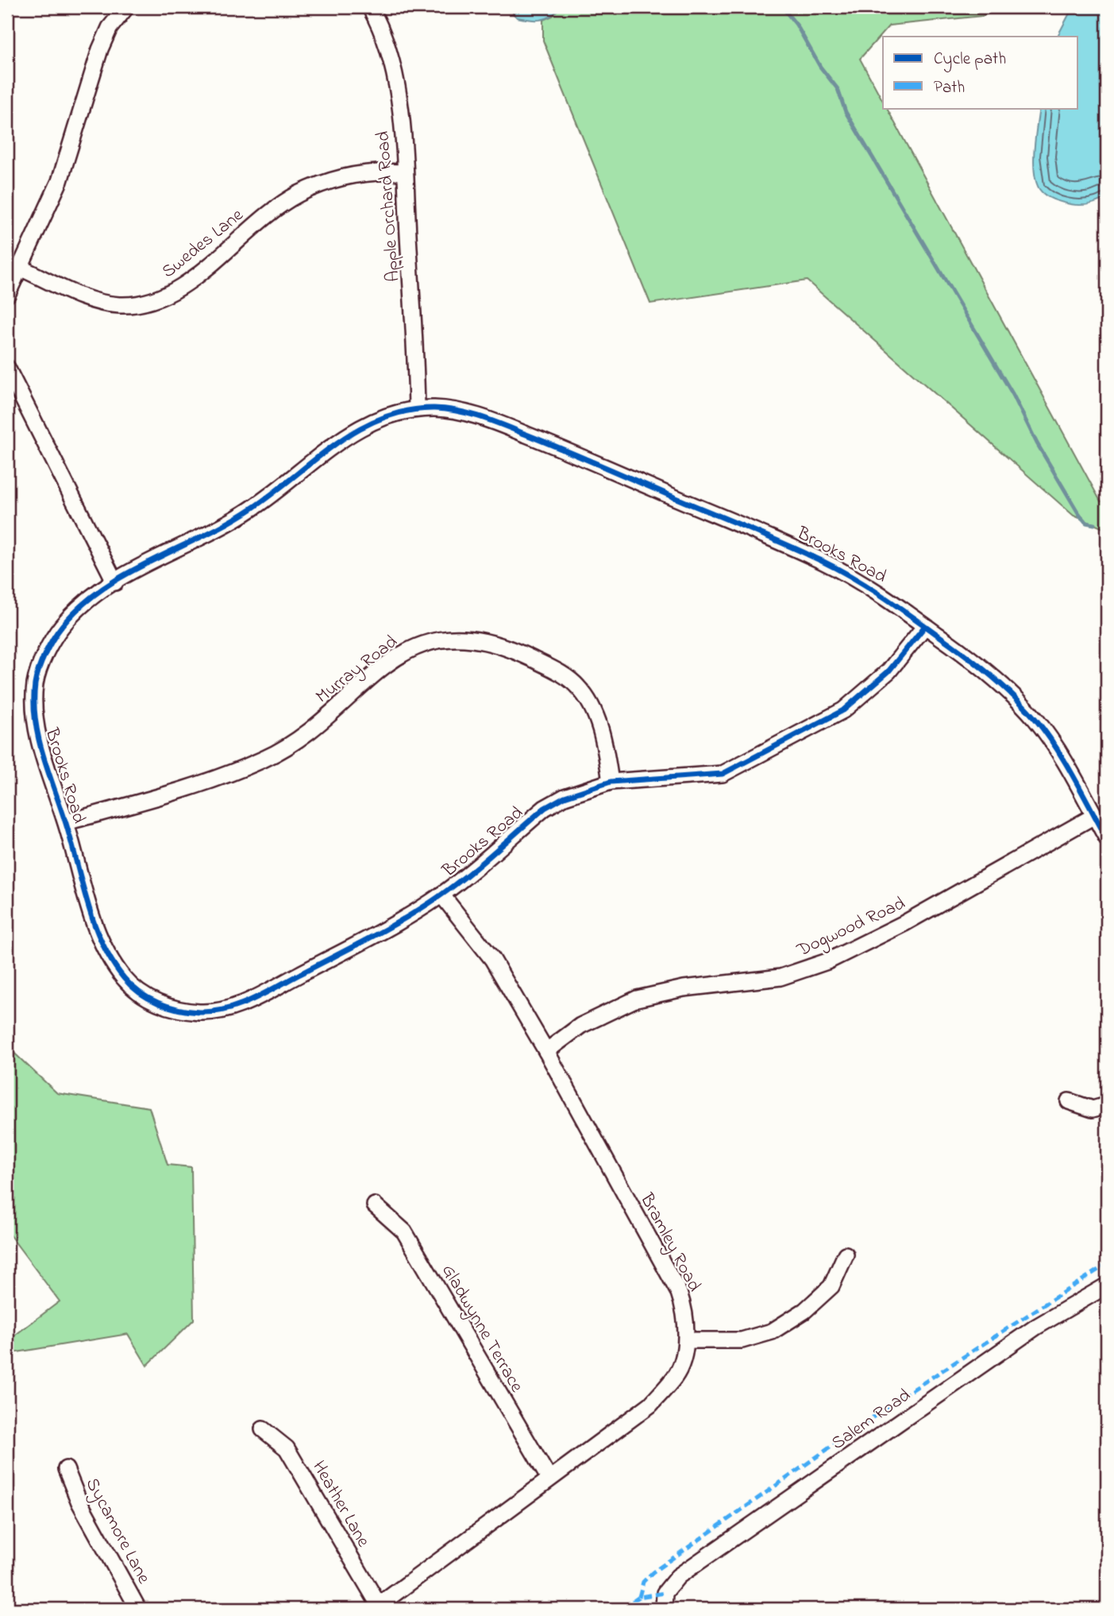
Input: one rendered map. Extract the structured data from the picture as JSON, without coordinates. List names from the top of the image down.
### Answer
{
  "streets": {
    "street": [
      "Apple Orchard Road",
      "Swedes Lane",
      "Brooks Road",
      "Murray Road",
      "Dogwood Road",
      "Bramley Road",
      "Gladwynne Terrace",
      "Salem Road",
      "Heather Lane",
      "Sycamore Lane"
    ]
  },
  "crossings": [
    ["Apple Orchard Road", "Swedes Lane"],
    ["Apple Orchard Road", "Brooks Road"],
    ["Brooks Road", "Murray Road"],
    ["Brooks Road", "Dogwood Road"],
    ["Brooks Road", "Bramley Road"],
    ["Dogwood Road", "Bramley Road"],
    ["Bramley Road", "Gladwynne Terrace"],
    ["Bramley Road", "Heather Lane"]
  ],
  "legend": ["Cycle path", "Path"]
}
